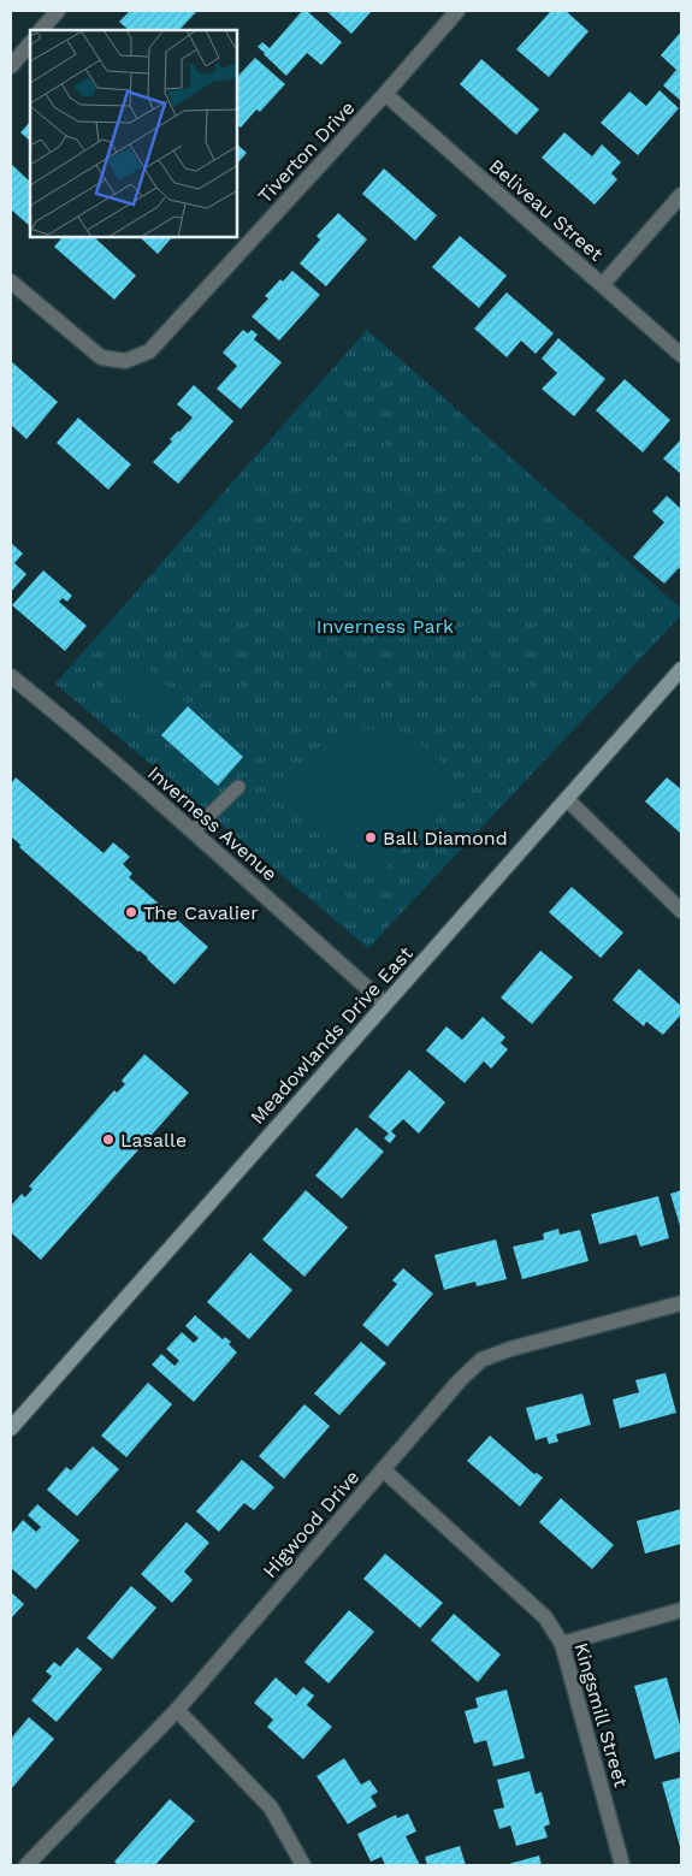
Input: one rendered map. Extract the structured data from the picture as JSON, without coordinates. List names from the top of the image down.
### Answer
{
  "streets": {
    "main road": ["Meadowlands Drive East"],
    "street": [
      "Tiverton Drive",
      "Beliveau Street",
      "Inverness Avenue",
      "Higwood Drive",
      "Kingsmill Street"
    ]
  },
  "crossings": [
    ["Tiverton Drive", "Beliveau Street"],
    ["Inverness Avenue", "Meadowlands Drive East"],
    ["Higwood Drive", "Kingsmill Street"]
  ],
  "parks": ["Inverness Park"],
  "places": ["Ball Diamond", "The Cavalier", "Lasalle"]
}
